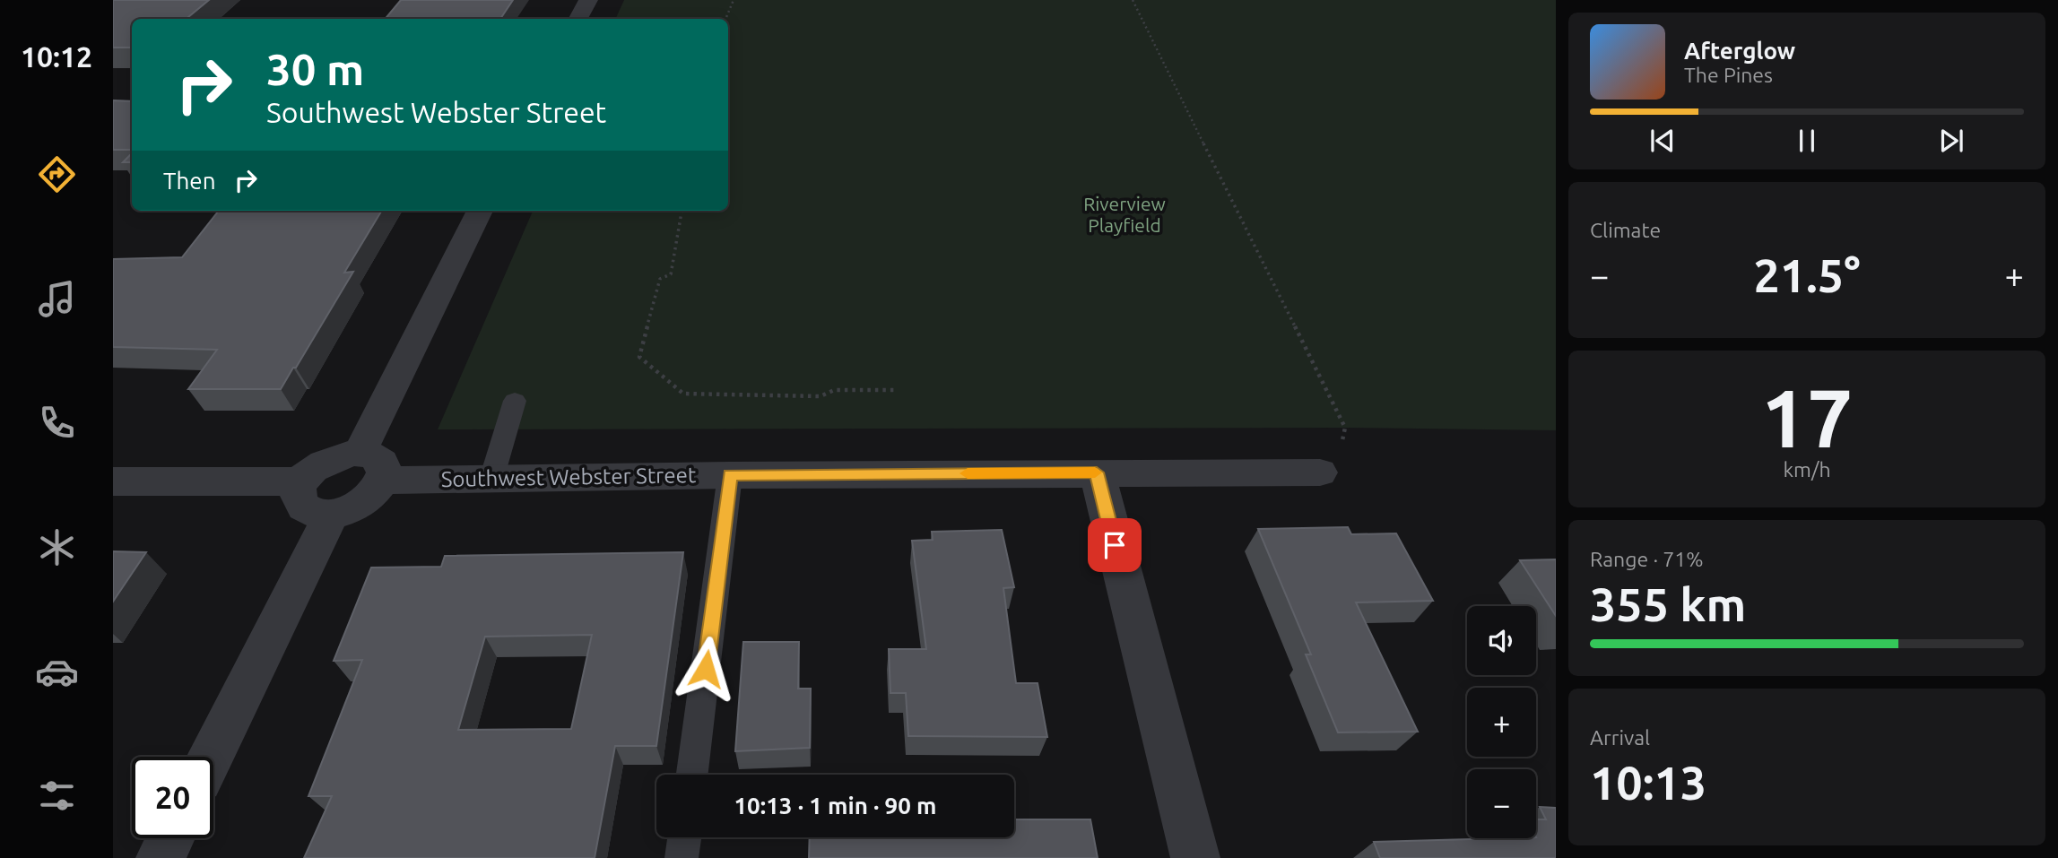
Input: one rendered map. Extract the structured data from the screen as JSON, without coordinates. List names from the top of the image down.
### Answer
{
  "streets": {
    "street": ["Southwest Webster Street"]
  },
  "parks": ["Riverview Playfield"],
  "page": {
    "tabs": "10:12",
    "turn": ["30 m", "Southwest Webster Street"],
    "song": ["Afterglow", "The Pines"],
    "then": "Then",
    "tile": [
      "Climate",
      ["17", "km/h"],
      ["Range · 71%", "355 km"],
      ["Arrival", "10:13"]
    ],
    "heat": ["−", "21.5°", "+"],
    "map_buttons": ["+", "−"],
    "limit": "20",
    "trip": "10:13 · 1 min · 90 m"
  }
}
